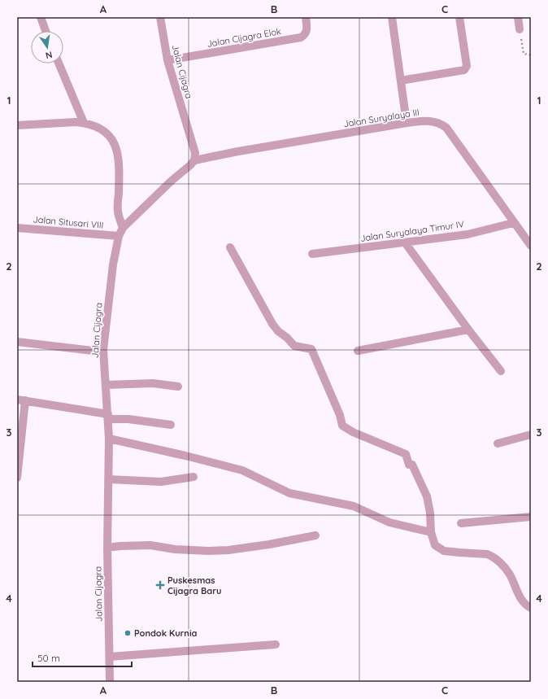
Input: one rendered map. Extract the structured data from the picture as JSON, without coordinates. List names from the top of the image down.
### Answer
{
  "streets": {
    "street": [
      "Jalan Cijagra Elok",
      "Jalan Cijagra",
      "Jalan Suryalaya III",
      "Jalan Situsari VIII",
      "Jalan Suryalaya Timur IV"
    ]
  },
  "crossings": [
    ["Jalan Cijagra Elok", "Jalan Cijagra"],
    ["Jalan Cijagra", "Jalan Suryalaya III"],
    ["Jalan Cijagra", "Jalan Situsari VIII"],
    ["Jalan Suryalaya III", "Jalan Suryalaya Timur IV"]
  ],
  "places": {
    "health": ["Puskesmas Cijagra Baru"],
    "other": ["Pondok Kurnia"]
  },
  "scale_bar": "50 m",
  "north": "bottom",
  "grid": {
    "columns": ["A", "B", "C"],
    "rows": [
      "1",
      "2",
      "3",
      "4"
    ]
  }
}
